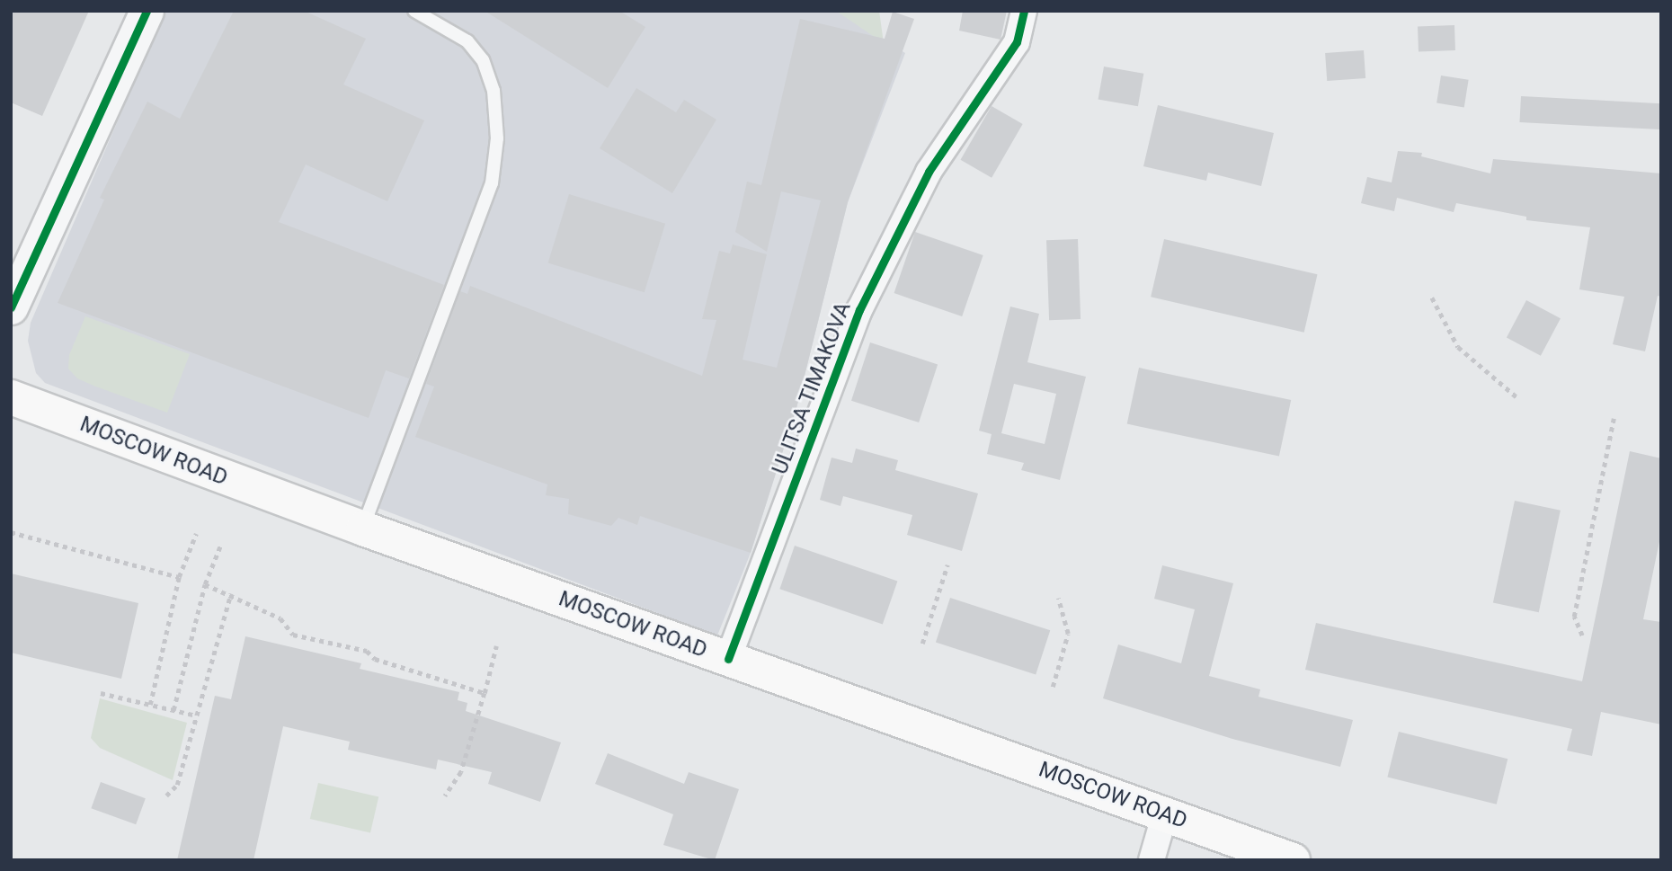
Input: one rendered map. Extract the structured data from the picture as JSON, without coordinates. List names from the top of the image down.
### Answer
{
  "streets": {
    "main road": ["MOSCOW ROAD"],
    "street": ["ULITSA TIMAKOVA"]
  },
  "crossings": [
    ["ULITSA TIMAKOVA", "MOSCOW ROAD"]
  ]
}
